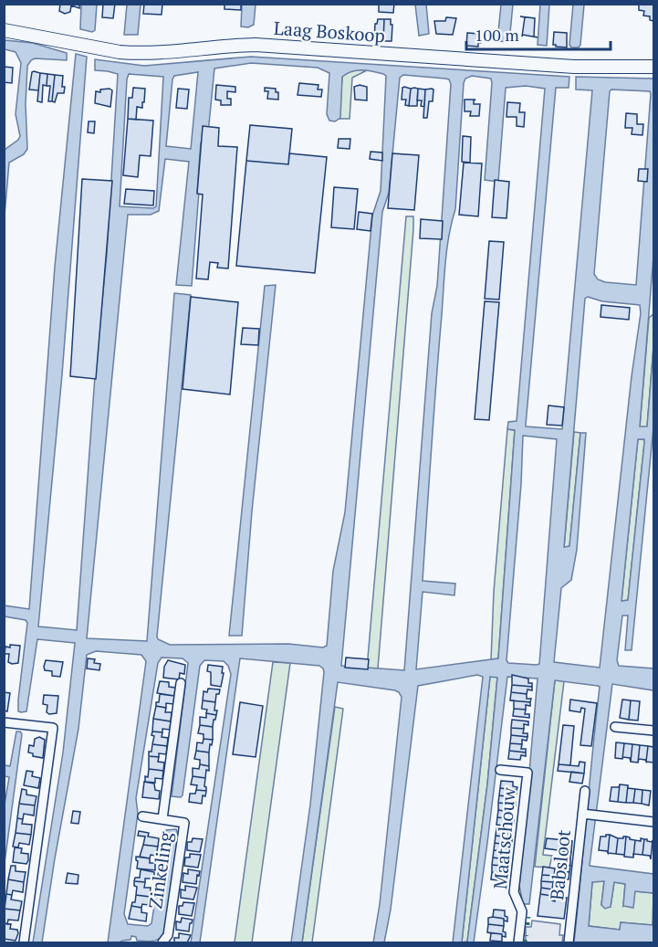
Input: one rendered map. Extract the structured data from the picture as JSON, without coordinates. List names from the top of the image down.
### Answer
{
  "streets": {
    "street": [
      "Laag Boskoop",
      "Maatschouw",
      "Babsloot",
      "Zinkeling"
    ]
  },
  "scale_bar": "100 m"
}
